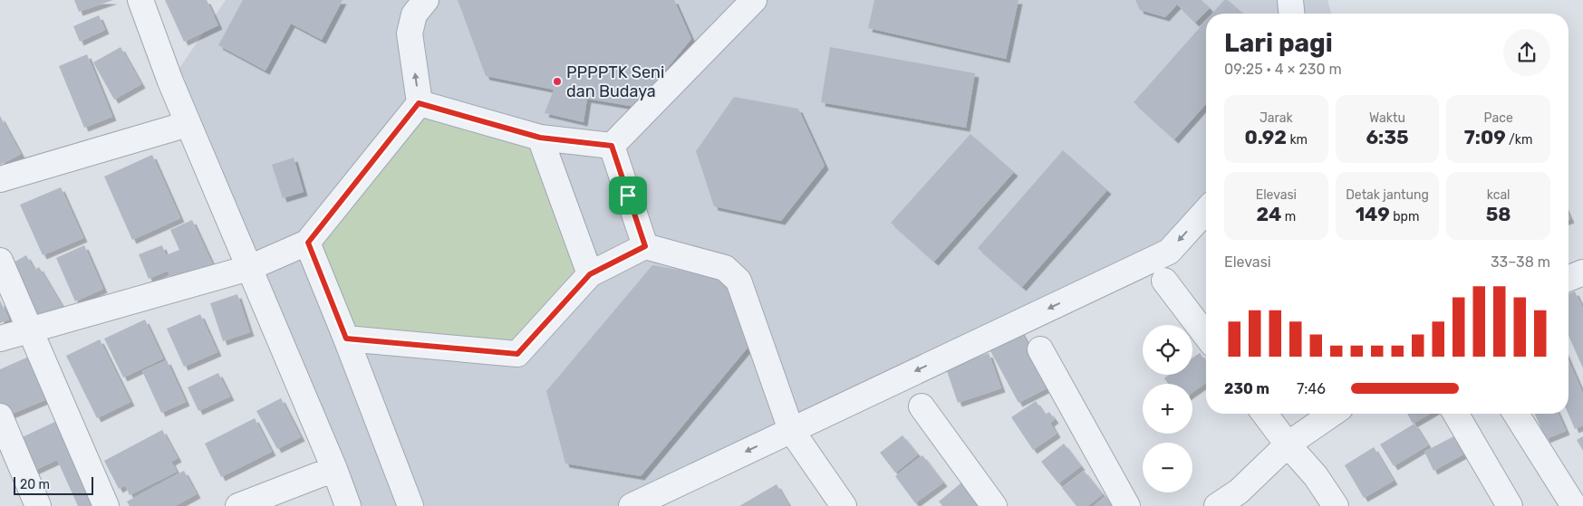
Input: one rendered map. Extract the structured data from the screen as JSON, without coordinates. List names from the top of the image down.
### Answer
{
  "places": ["PPPPTK Seni dan Budaya"],
  "scale_bar": "20 m",
  "page": {
    "heading": ["Lari pagi", "09:25 · 4 × 230 m"],
    "stats": [
      ["Jarak", "0.92 km"],
      ["Waktu", "6:35"],
      ["Pace", "7:09 /km"],
      ["Elevasi", "24 m"],
      ["Detak jantung", "149 bpm"],
      ["kcal", "58"]
    ],
    "chart": ["Elevasi", "33–38 m"],
    "map_buttons": ["+", "−"],
    "list": [
      {
        "name": "230 m",
        "note": "7:46"
      }
    ],
    "scale": "20 m"
  }
}
